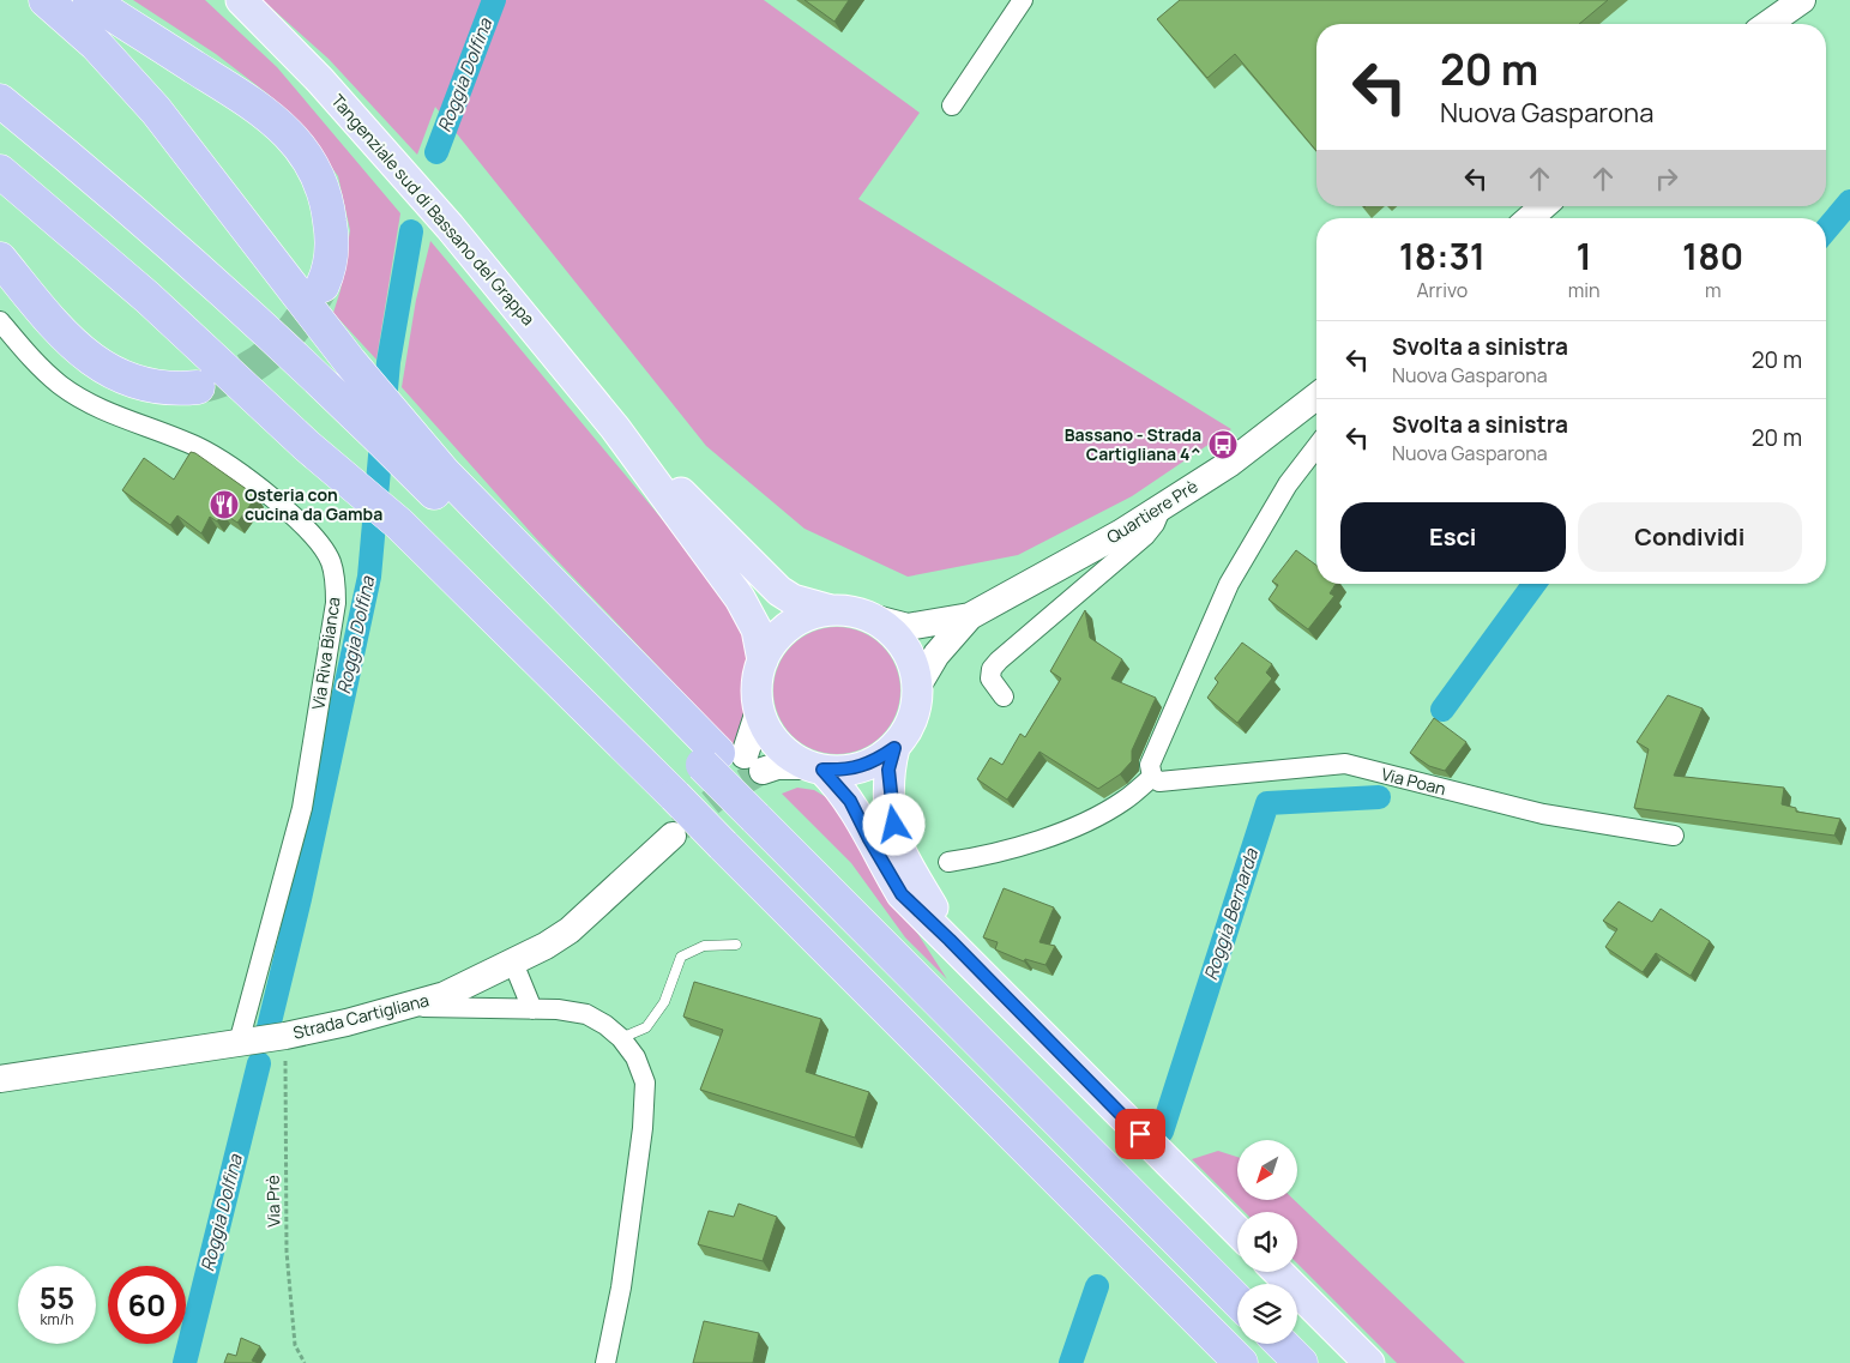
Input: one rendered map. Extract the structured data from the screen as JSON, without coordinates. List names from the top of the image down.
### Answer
{
  "streets": {
    "main road": ["Tangenziale sud di Bassano del Grappa"],
    "street": [
      "Quartiere Prè",
      "Via Riva Bianca",
      "Via Poan",
      "Strada Cartigliana"
    ],
    "path": ["Via Prè"]
  },
  "crossings": [
    ["Tangenziale sud di Bassano del Grappa", "Quartiere Prè"],
    ["Via Riva Bianca", "Strada Cartigliana"],
    ["Strada Cartigliana", "Via Prè"]
  ],
  "water": ["Roggia Dolfina", "Roggia Bernarda"],
  "places": {
    "bus stop": ["Bassano - Strada Cartigliana 4^"],
    "restaurant": ["Osteria con cucina da Gamba"]
  },
  "north": "bottom left",
  "page": {
    "turn": ["20 m", "Nuova Gasparona"],
    "eta": [
      "18:31",
      "Arrivo",
      "1",
      "min",
      "180",
      "m"
    ],
    "list": [
      {
        "name": "Svolta a sinistra",
        "note": "Nuova Gasparona",
        "value": "20 m"
      },
      {
        "name": "Svolta a sinistra",
        "note": "Nuova Gasparona",
        "value": "20 m"
      }
    ],
    "buttons": ["Esci", "Condividi"],
    "speed": "55 km/h",
    "limit": "60"
  }
}
